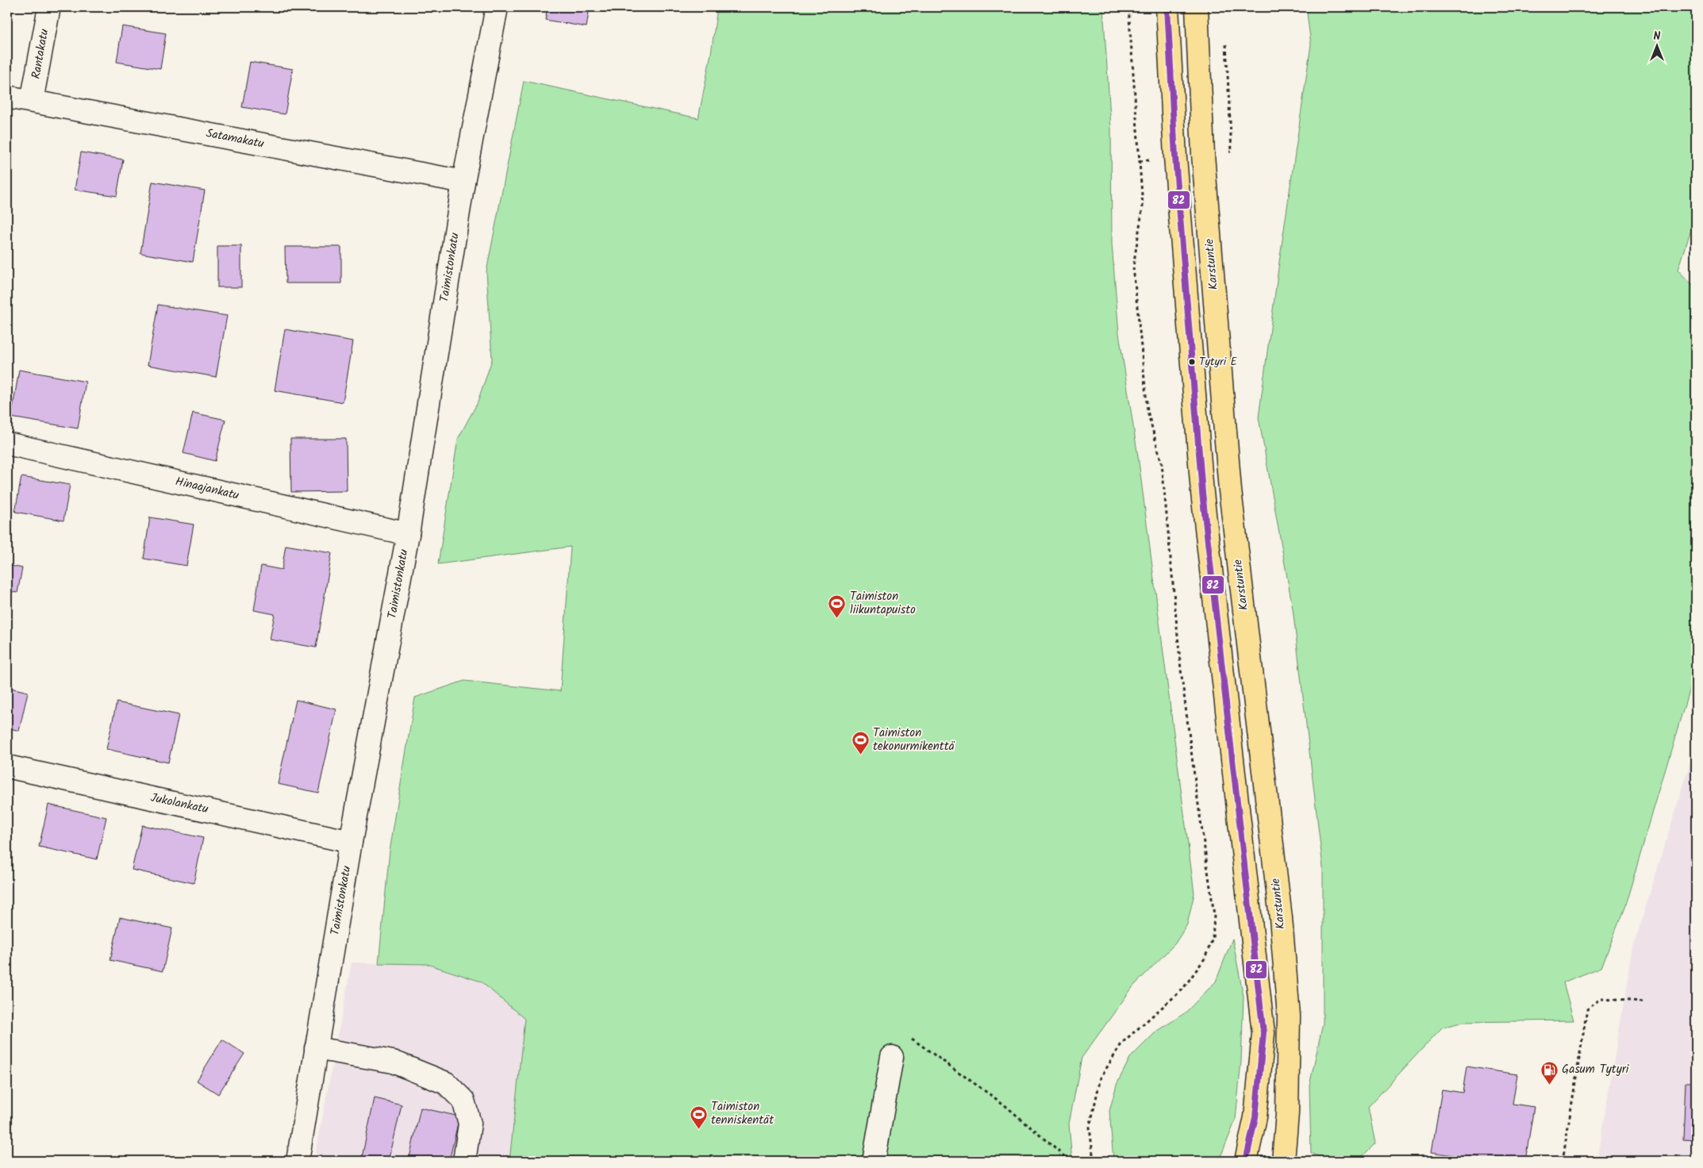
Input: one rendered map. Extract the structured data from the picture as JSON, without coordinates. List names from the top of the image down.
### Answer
{
  "streets": {
    "main road": ["Karstuntie"],
    "street": [
      "Rantakatu",
      "Satamakatu",
      "Taimistonkatu",
      "Hinaajankatu",
      "Jukolankatu"
    ]
  },
  "crossings": [
    ["Rantakatu", "Satamakatu"],
    ["Satamakatu", "Taimistonkatu"],
    ["Taimistonkatu", "Hinaajankatu"],
    ["Taimistonkatu", "Jukolankatu"]
  ],
  "places": {
    "other": ["Tytyri E"],
    "sports": ["Taimiston liikuntapuisto", "Taimiston tekonurmikenttä", "Taimiston tenniskentät"],
    "fuel station": ["Gasum Tytyri"]
  },
  "lines": ["transit line 82"],
  "north": "top"
}
